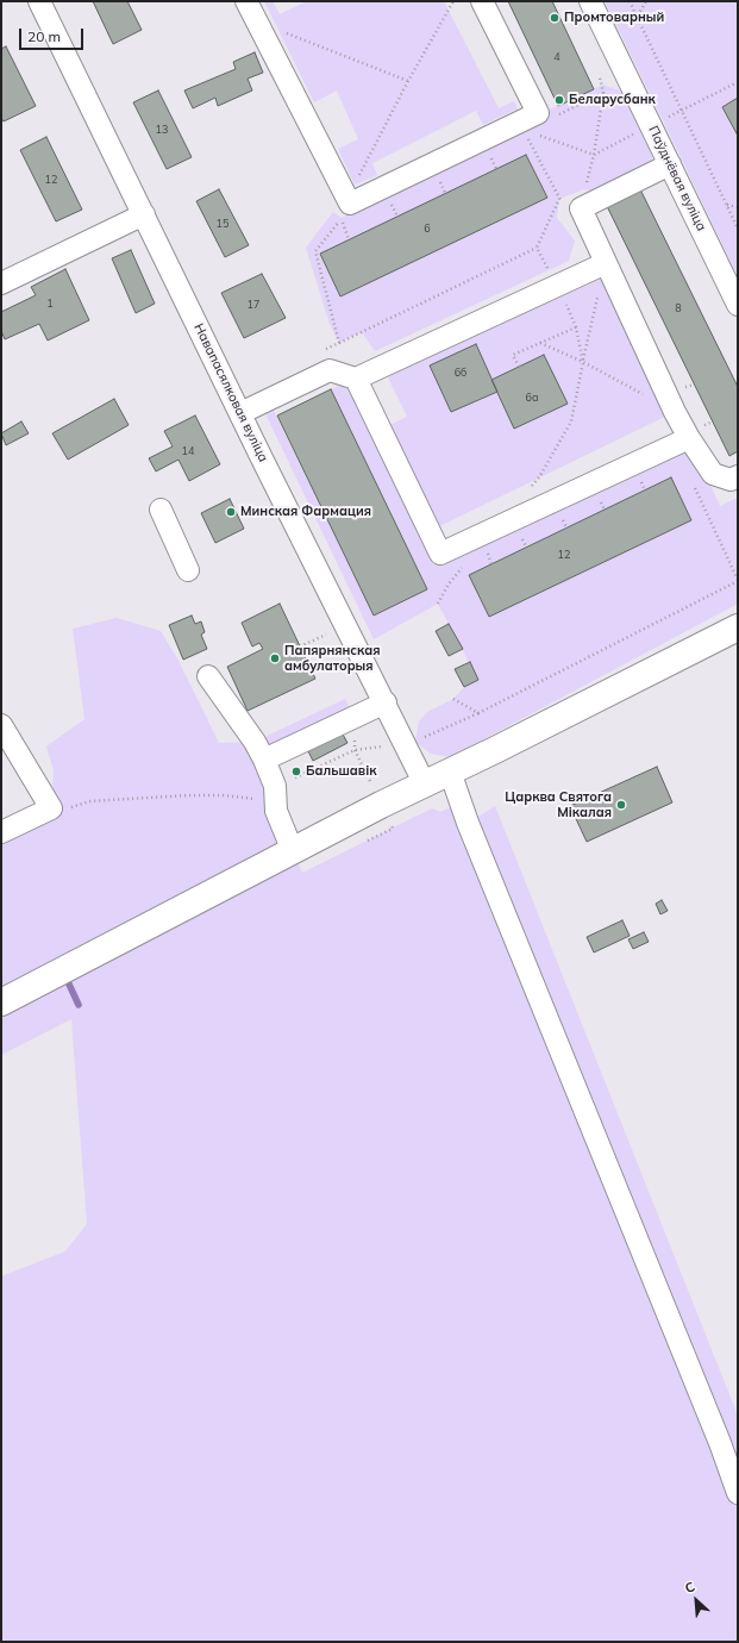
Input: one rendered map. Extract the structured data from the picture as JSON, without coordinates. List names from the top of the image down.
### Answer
{
  "streets": {
    "street": ["Паўднёвая вуліца", "Навапасялковая вуліца"]
  },
  "places": [
    "Промтоварный",
    "Беларусбанк",
    "Минская Фармация",
    "Папярнянская амбулаторыя",
    "Бальшавік",
    "Царква Святога Мікалая"
  ],
  "house_numbers": [
    "4",
    "13",
    "12",
    "15",
    "6",
    "1",
    "17",
    "8",
    "6б",
    "6а",
    "14",
    "12"
  ],
  "scale_bar": "20 m",
  "north": "top left"
}
